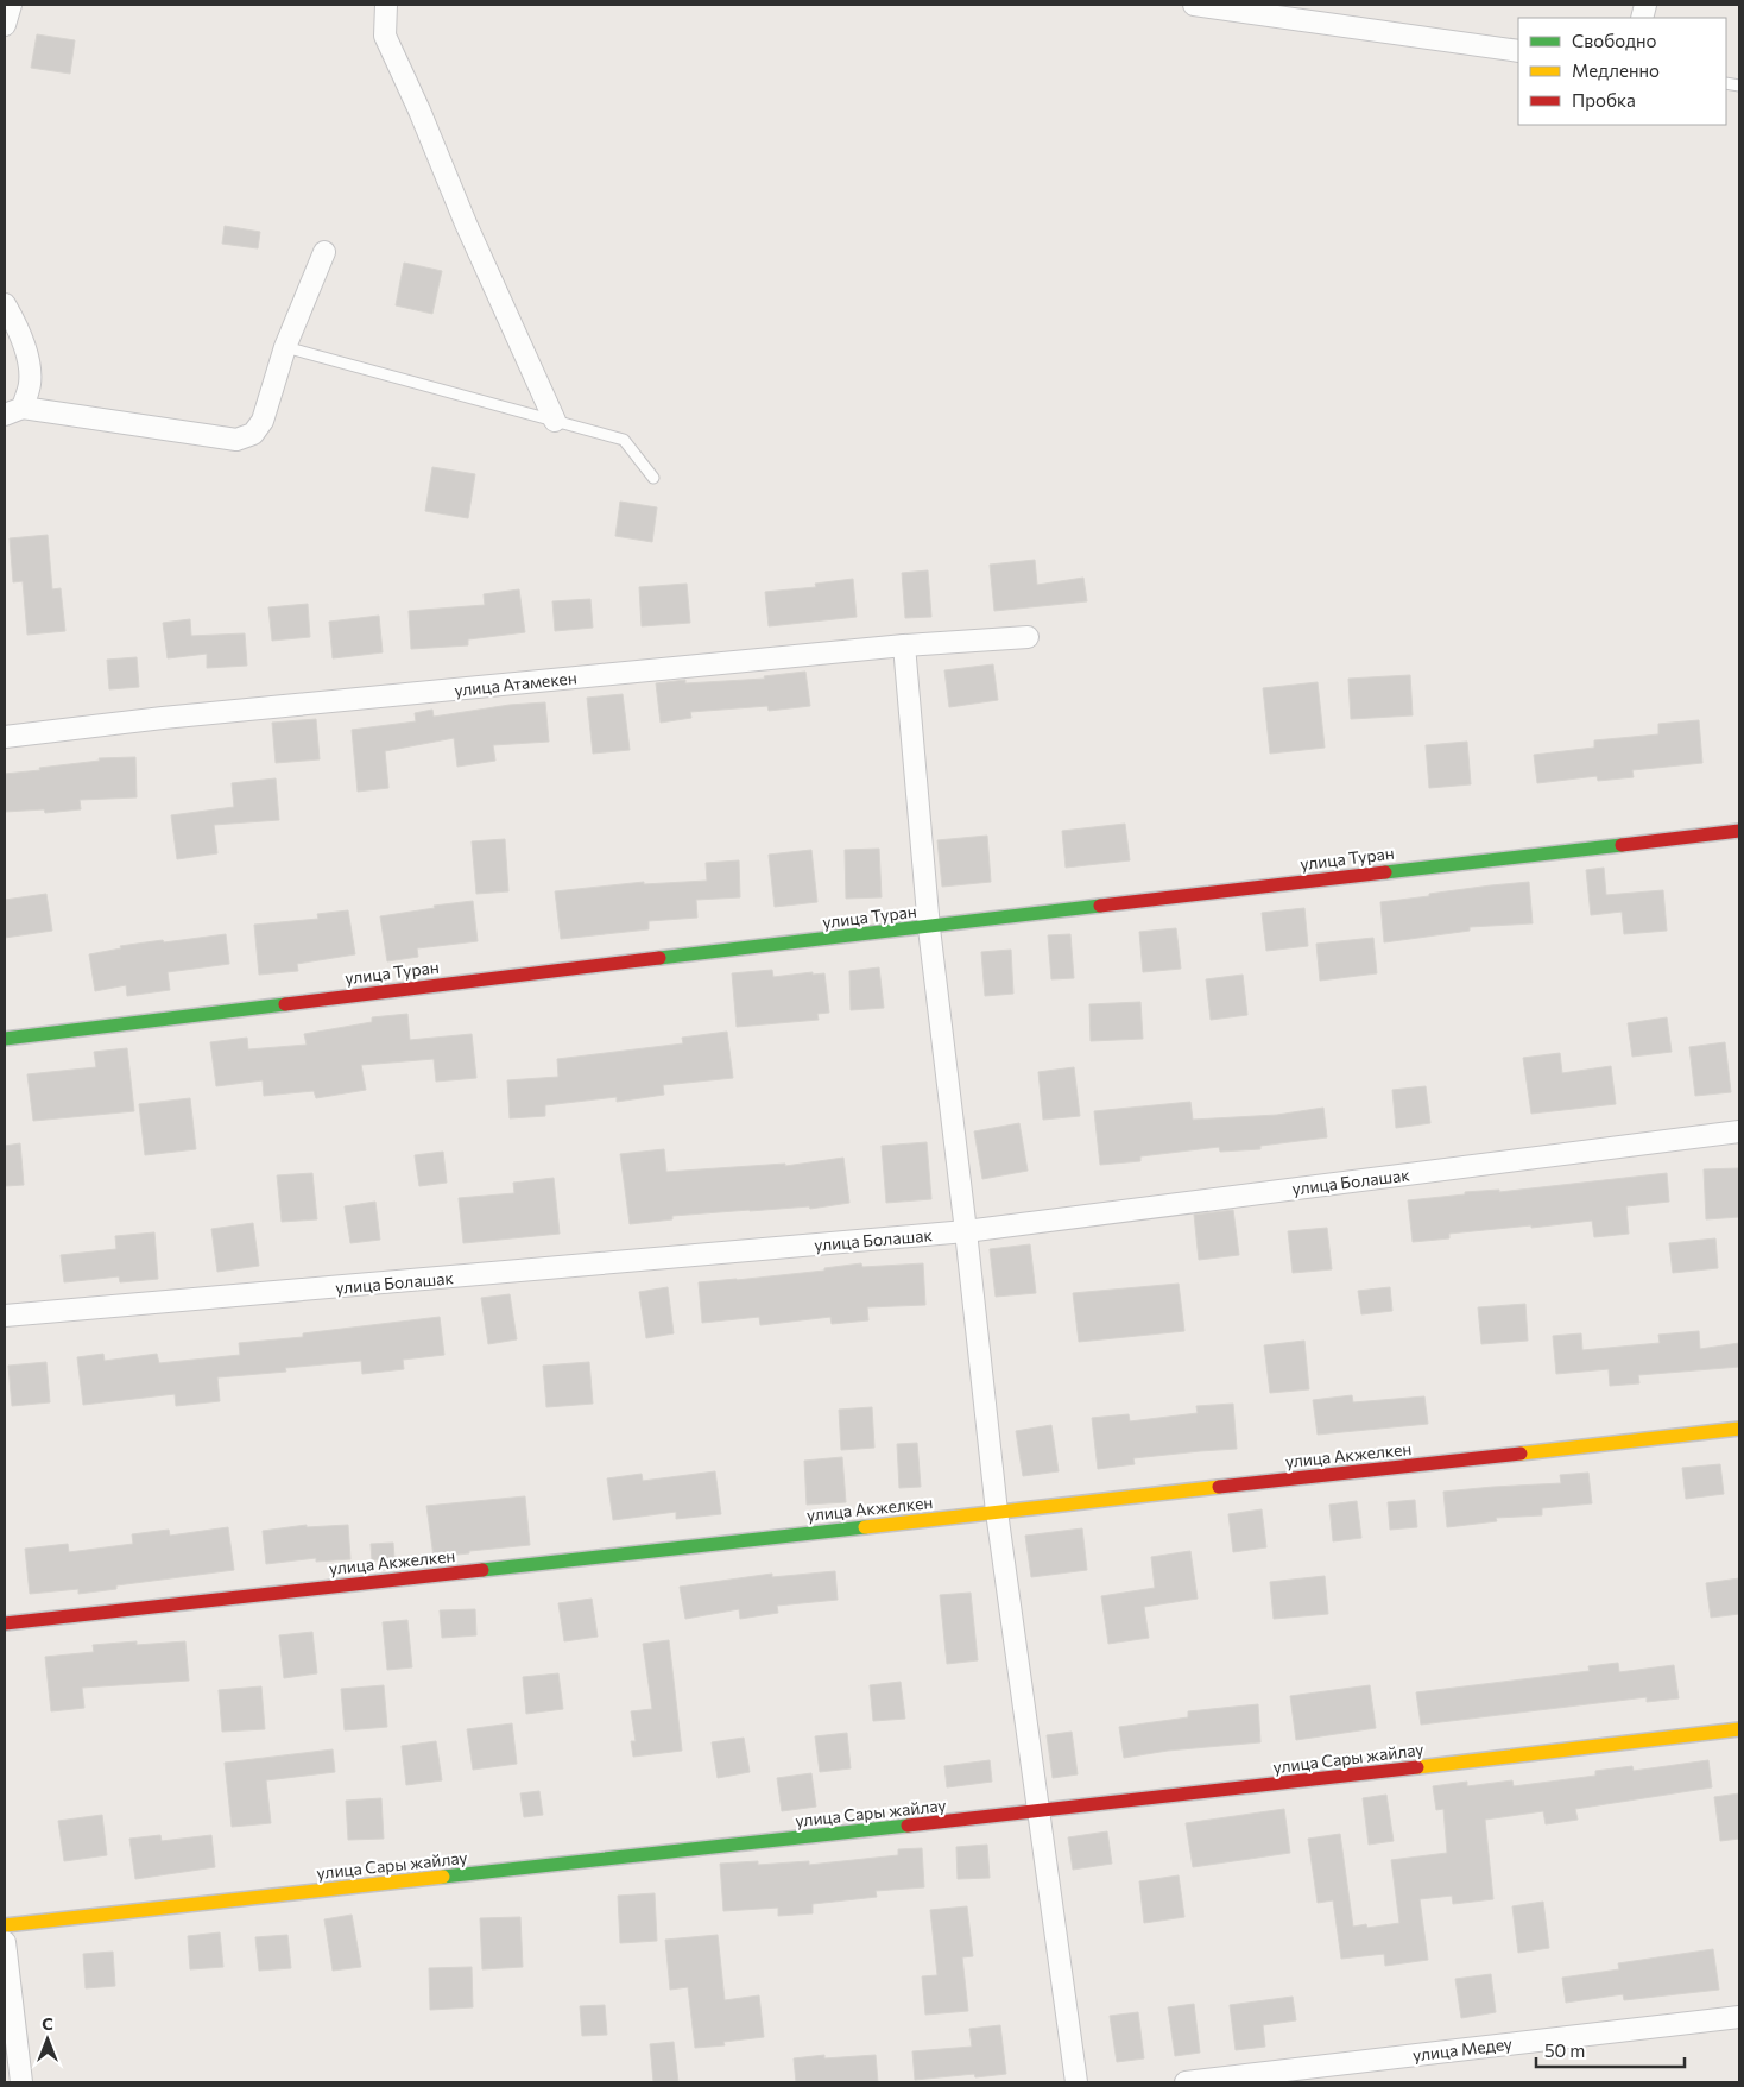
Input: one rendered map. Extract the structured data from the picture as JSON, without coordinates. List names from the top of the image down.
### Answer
{
  "streets": {
    "street": [
      "улица Атамекен",
      "улица Туран",
      "улица Болашак",
      "улица Акжелкен",
      "улица Сары жайлау",
      "улица Медеу"
    ]
  },
  "legend": ["Свободно", "Медленно", "Пробка"],
  "scale_bar": "50 m",
  "north": "top"
}
